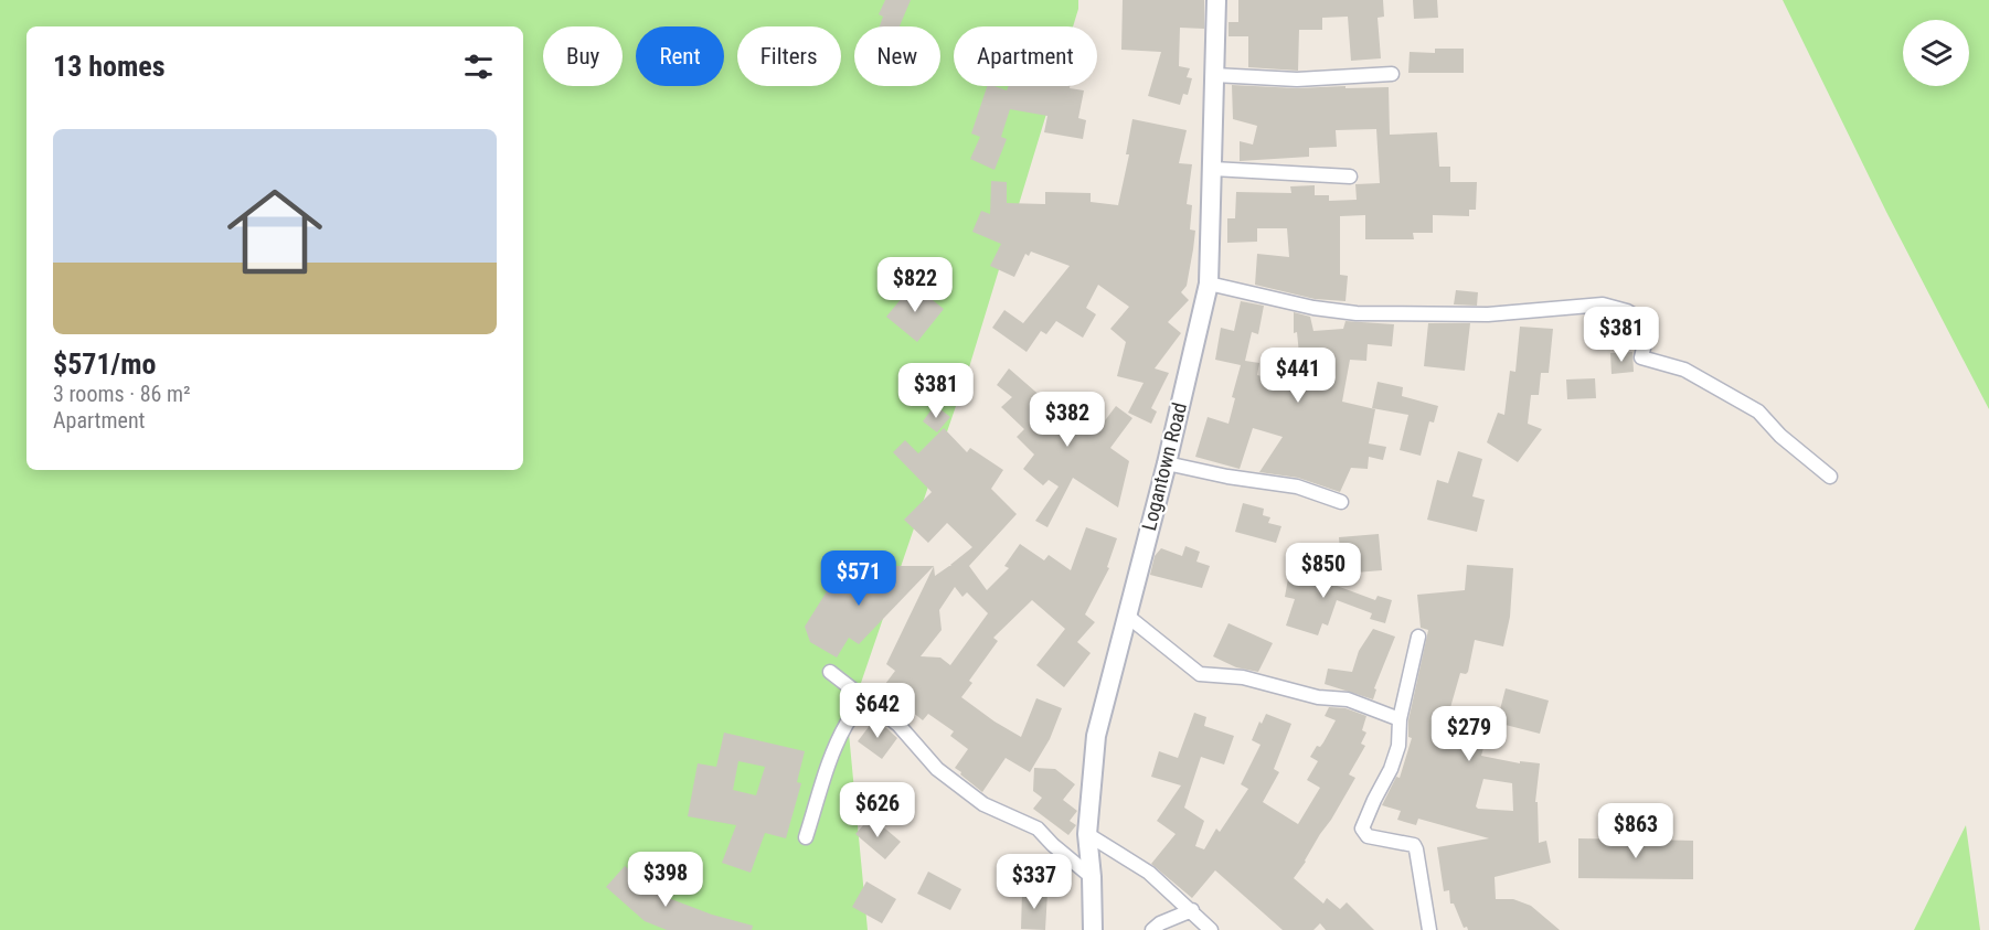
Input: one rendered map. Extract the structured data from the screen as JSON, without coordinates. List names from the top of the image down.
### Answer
{
  "streets": {
    "street": ["Logantown Road"]
  },
  "page": {
    "chip": [
      "Buy",
      "Rent",
      "Filters",
      "New",
      "Apartment"
    ],
    "heading": "13 homes",
    "list": [
      {
        "name": "$571/mo",
        "note": "3 rooms · 86 m² · Apartment"
      }
    ],
    "price": [
      "$822",
      "$381",
      "$441",
      "$381",
      "$382",
      "$850",
      "$571",
      "$642",
      "$279",
      "$626",
      "$863",
      "$398",
      "$337"
    ]
  }
}
